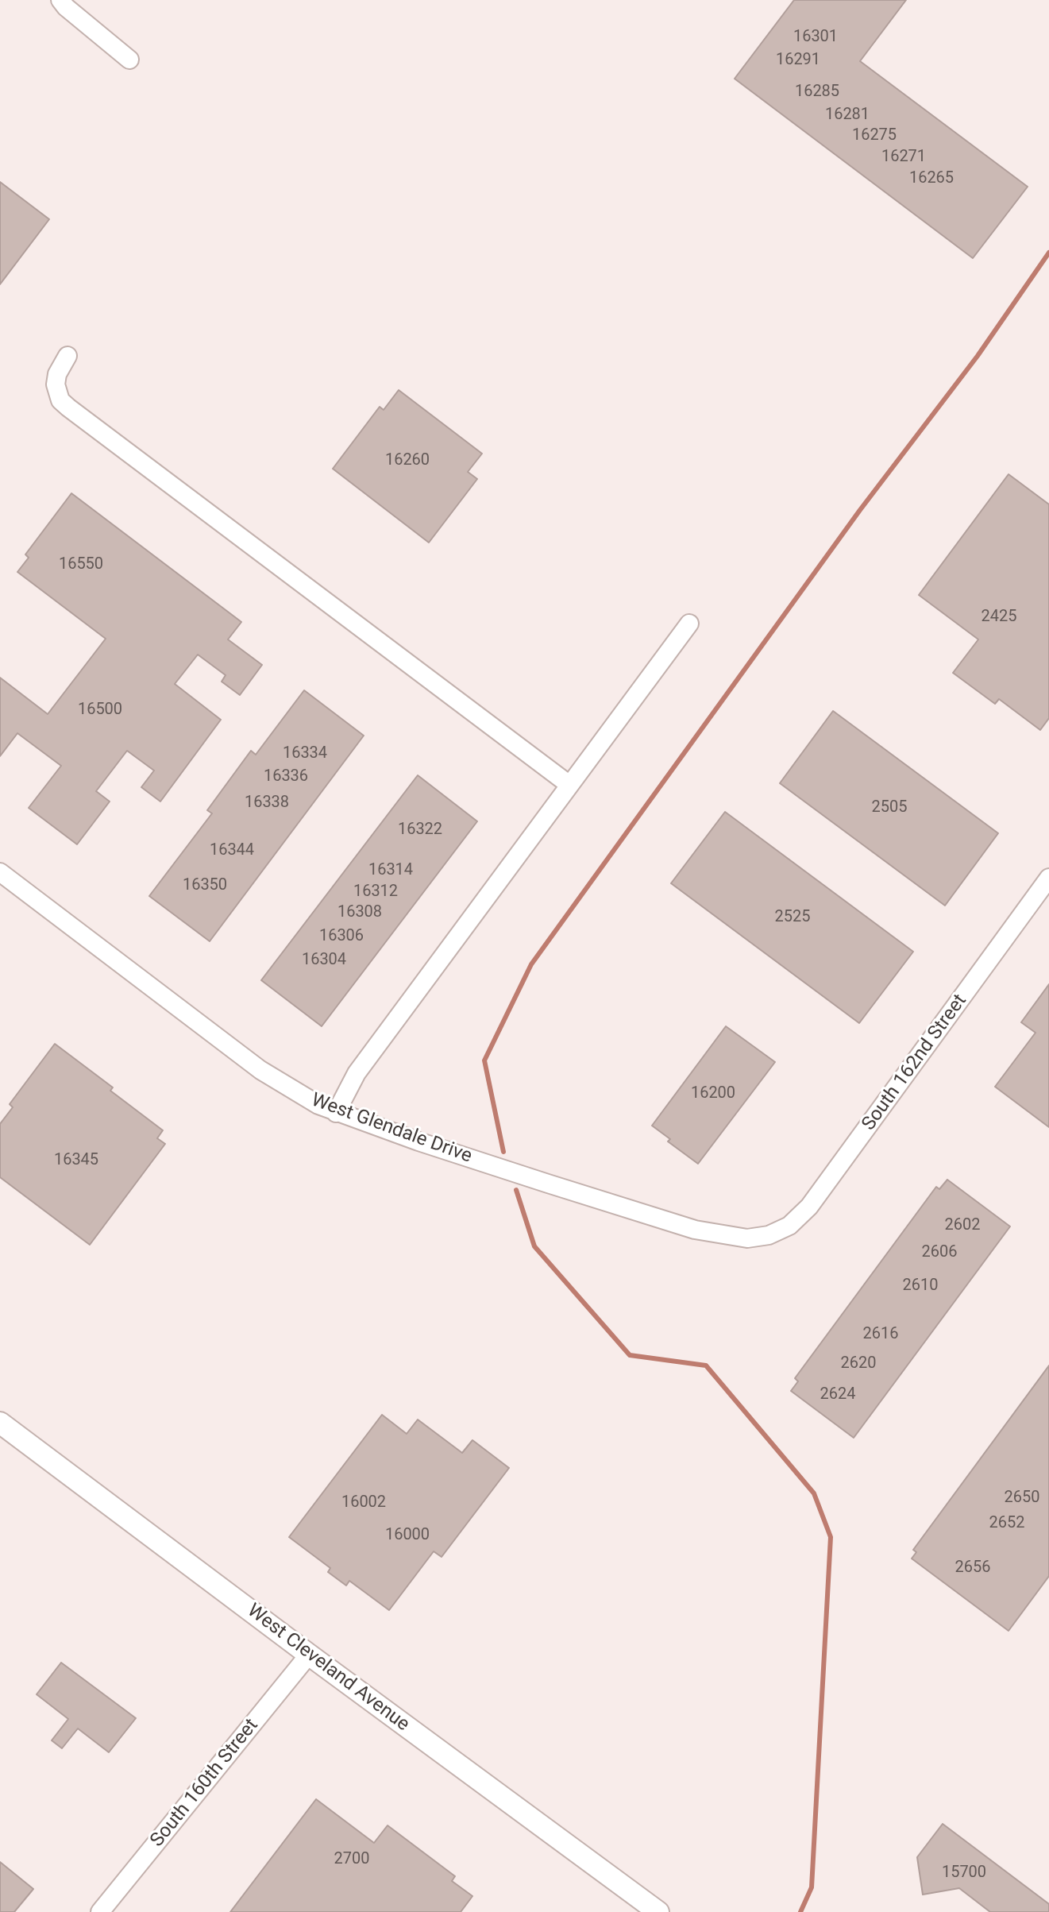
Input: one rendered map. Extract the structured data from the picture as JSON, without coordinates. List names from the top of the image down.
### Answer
{
  "streets": {
    "main road": ["West Cleveland Avenue"],
    "street": ["South 162nd Street", "West Glendale Drive", "South 160th Street"]
  },
  "crossings": [
    ["South 162nd Street", "West Glendale Drive"],
    ["West Cleveland Avenue", "South 160th Street"]
  ],
  "house_numbers": [
    "16301",
    "16291",
    "16285",
    "16281",
    "16275",
    "16271",
    "16265",
    "16260",
    "16550",
    "2425",
    "16500",
    "16334",
    "16336",
    "16338",
    "2505",
    "16322",
    "16344",
    "16314",
    "16350",
    "16312",
    "16308",
    "2525",
    "16306",
    "16304",
    "16200",
    "16345",
    "2602",
    "2606",
    "2610",
    "2616",
    "2620",
    "2624",
    "2650",
    "16002",
    "2652",
    "16000",
    "2656",
    "2700",
    "15700"
  ]
}
